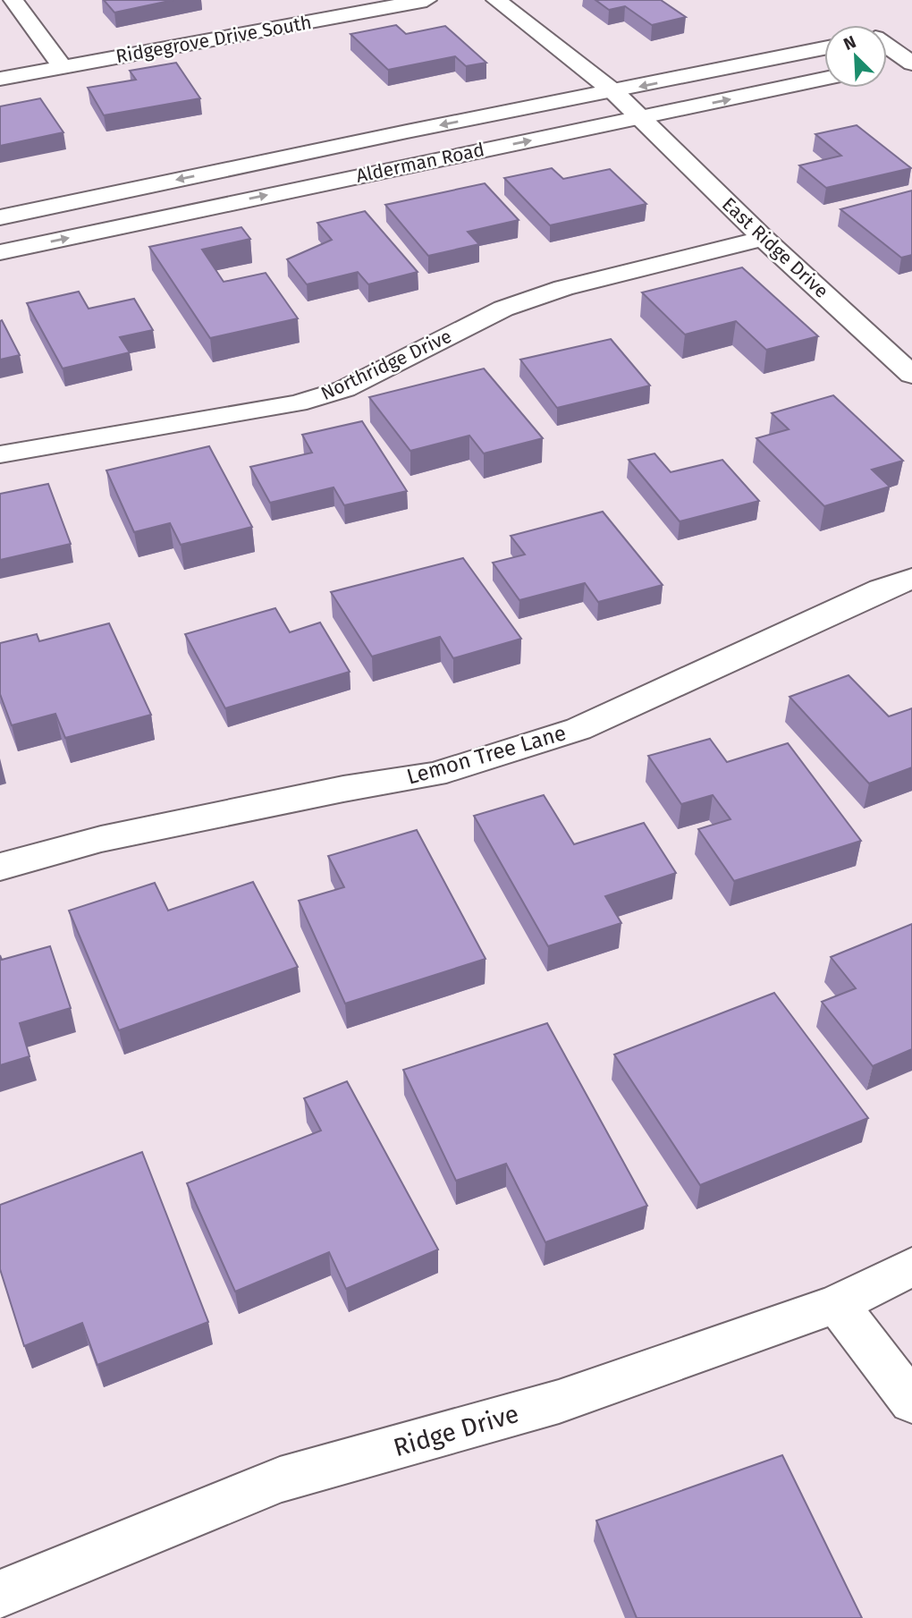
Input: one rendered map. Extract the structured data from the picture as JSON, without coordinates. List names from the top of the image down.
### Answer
{
  "streets": {
    "street": [
      "Ridgegrove Drive South",
      "Alderman Road",
      "East Ridge Drive",
      "Northridge Drive",
      "Lemon Tree Lane",
      "Ridge Drive"
    ]
  },
  "crossings": [
    ["Alderman Road", "East Ridge Drive"],
    ["East Ridge Drive", "Northridge Drive"]
  ],
  "north": "top left"
}
